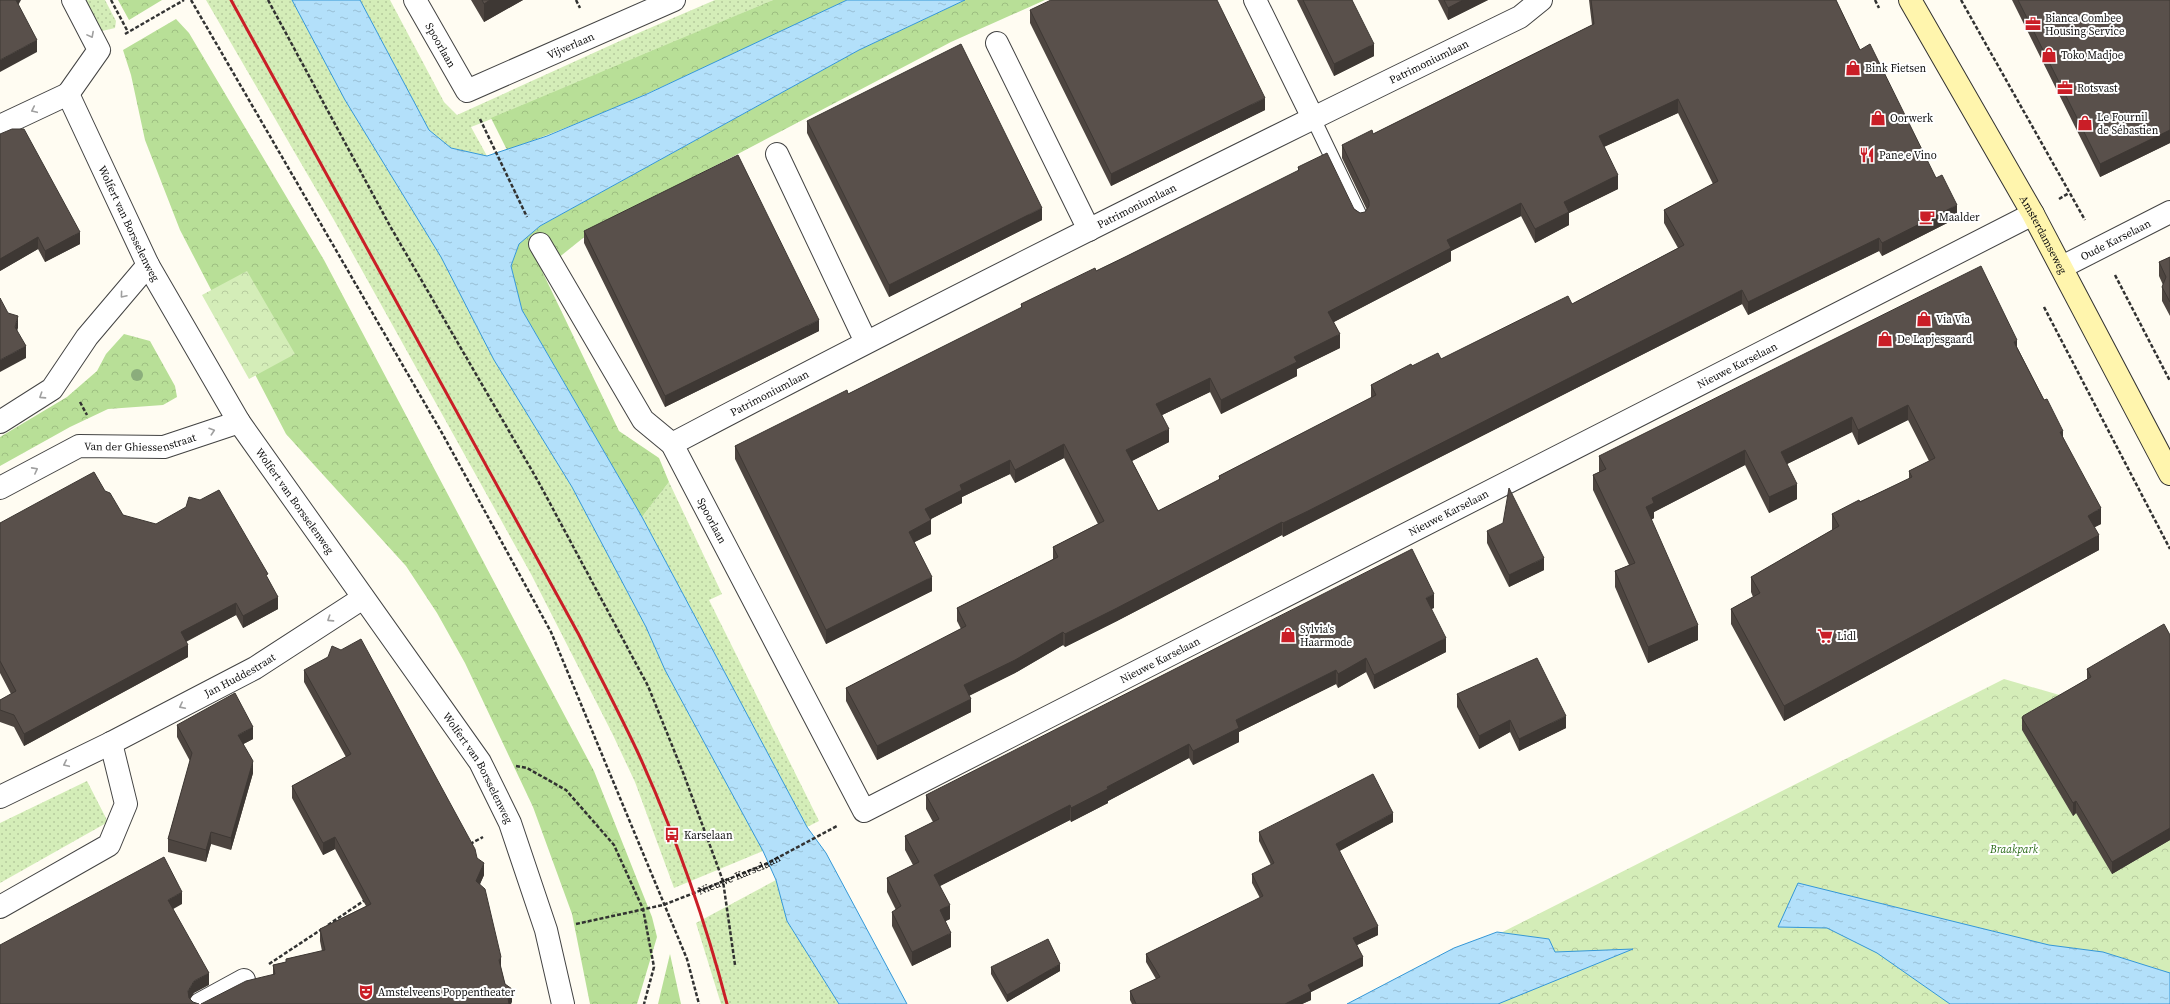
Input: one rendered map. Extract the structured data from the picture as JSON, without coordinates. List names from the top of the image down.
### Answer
{
  "streets": {
    "main road": ["Amsterdamseweg"],
    "street": [
      "Spoorlaan",
      "Vijverlaan",
      "Patrimoniumlaan",
      "Wolfert van Borsselenweg",
      "Oude Karselaan",
      "Nieuwe Karselaan",
      "Van der Ghiessenstraat",
      "Jan Huddestraat"
    ]
  },
  "crossings": [
    ["Spoorlaan", "Vijverlaan"],
    ["Spoorlaan", "Patrimoniumlaan"],
    ["Spoorlaan", "Nieuwe Karselaan"],
    ["Wolfert van Borsselenweg", "Nieuwe Karselaan"],
    ["Wolfert van Borsselenweg", "Van der Ghiessenstraat"],
    ["Wolfert van Borsselenweg", "Jan Huddestraat"],
    ["Amsterdamseweg", "Oude Karselaan"],
    ["Amsterdamseweg", "Nieuwe Karselaan"]
  ],
  "one_way": ["Jan Huddestraat"],
  "parks": ["Braakpark"],
  "places": {
    "office": ["Bianca Combee Housing Service", "Rotsvast"],
    "shop": [
      "Toko Madjoe",
      "Bink Fietsen",
      "Oorwerk",
      "Le Fournil de Sébastien",
      "Via Via",
      "De Lapjesgaard",
      "Sylvia's Haarmode"
    ],
    "restaurant": ["Pane e Vino"],
    "cafe": ["Maalder"],
    "supermarket": ["Lidl"],
    "bus stop": ["Karselaan"],
    "theatre": ["Amstelveens Poppentheater"]
  }
}
